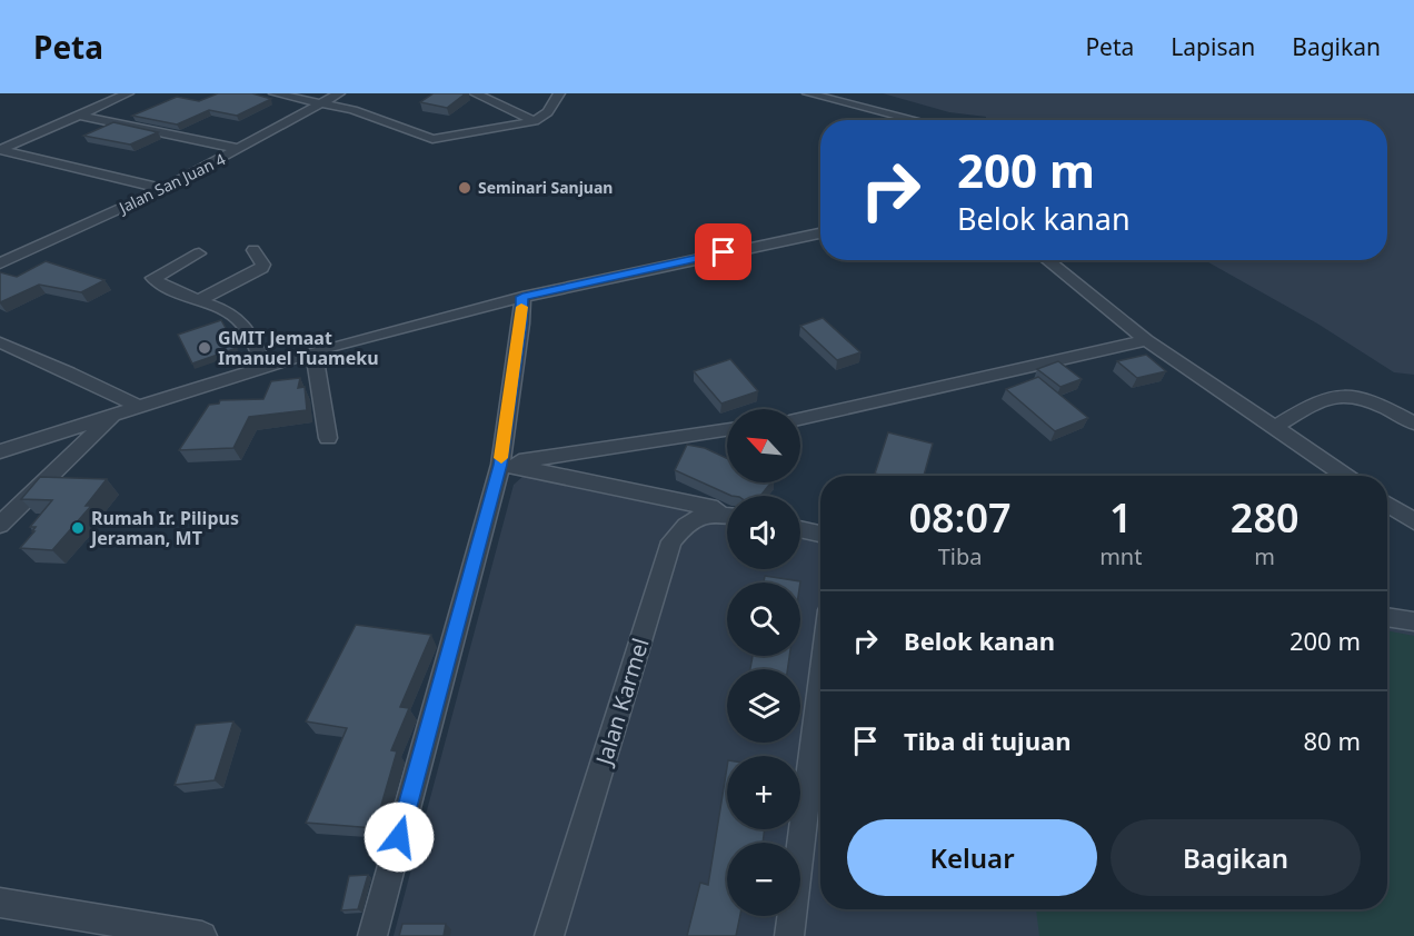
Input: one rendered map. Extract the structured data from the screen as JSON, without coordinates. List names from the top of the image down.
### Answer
{
  "streets": {
    "street": ["Jalan San Juan 4", "Jalan Karmel"]
  },
  "places": ["Seminari Sanjuan", "GMIT Jemaat Imanuel Tuameku", "Rumah Ir. Pilipus Jeraman, MT"],
  "north": "top left",
  "page": {
    "header": "Peta",
    "nav": ["Peta", "Lapisan", "Bagikan"],
    "turn": ["200 m", "Belok kanan"],
    "map_buttons": ["+", "−"],
    "eta": [
      "08:07",
      "Tiba",
      "1",
      "mnt",
      "280",
      "m"
    ],
    "list": [
      {
        "name": "Belok kanan",
        "value": "200 m"
      },
      {
        "name": "Tiba di tujuan",
        "value": "80 m"
      }
    ],
    "buttons": ["Keluar", "Bagikan"]
  }
}
